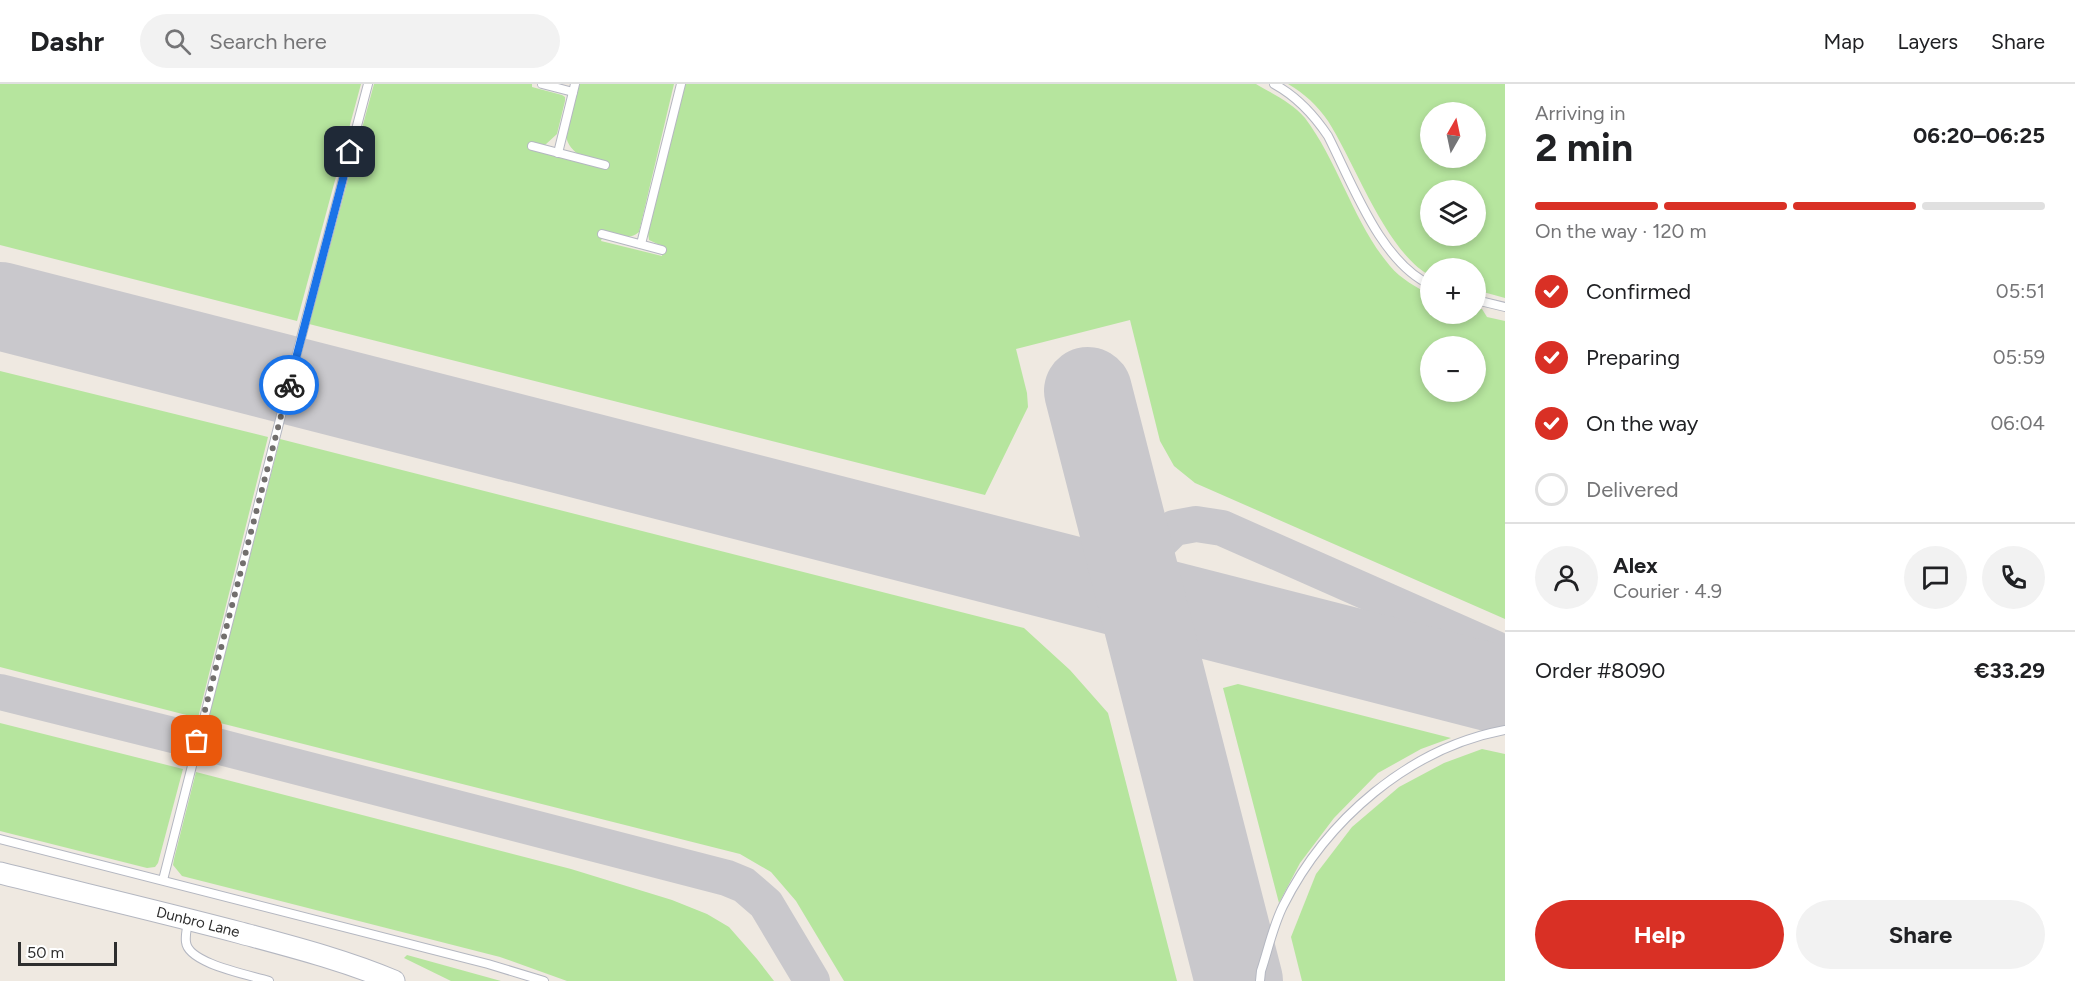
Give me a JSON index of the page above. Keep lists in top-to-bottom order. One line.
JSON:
{"streets":{"main road":["Dunbro Lane"]},"scale_bar":"50 m","north":"top","page":{"header":"Dashr","search":"Search here","nav":["Map","Layers","Share"],"heading":["2 min","Arriving in","06:20–06:25"],"panel":["Alex","Courier · 4.9","Order #8090","€33.29"],"map_buttons":["+","−"],"bar":"On the way · 120 m","list":[["Confirmed","05:51"],["Preparing","05:59"],["On the way","06:04"],"Delivered"],"buttons":["Help","Share"],"scale":"50 m"}}
